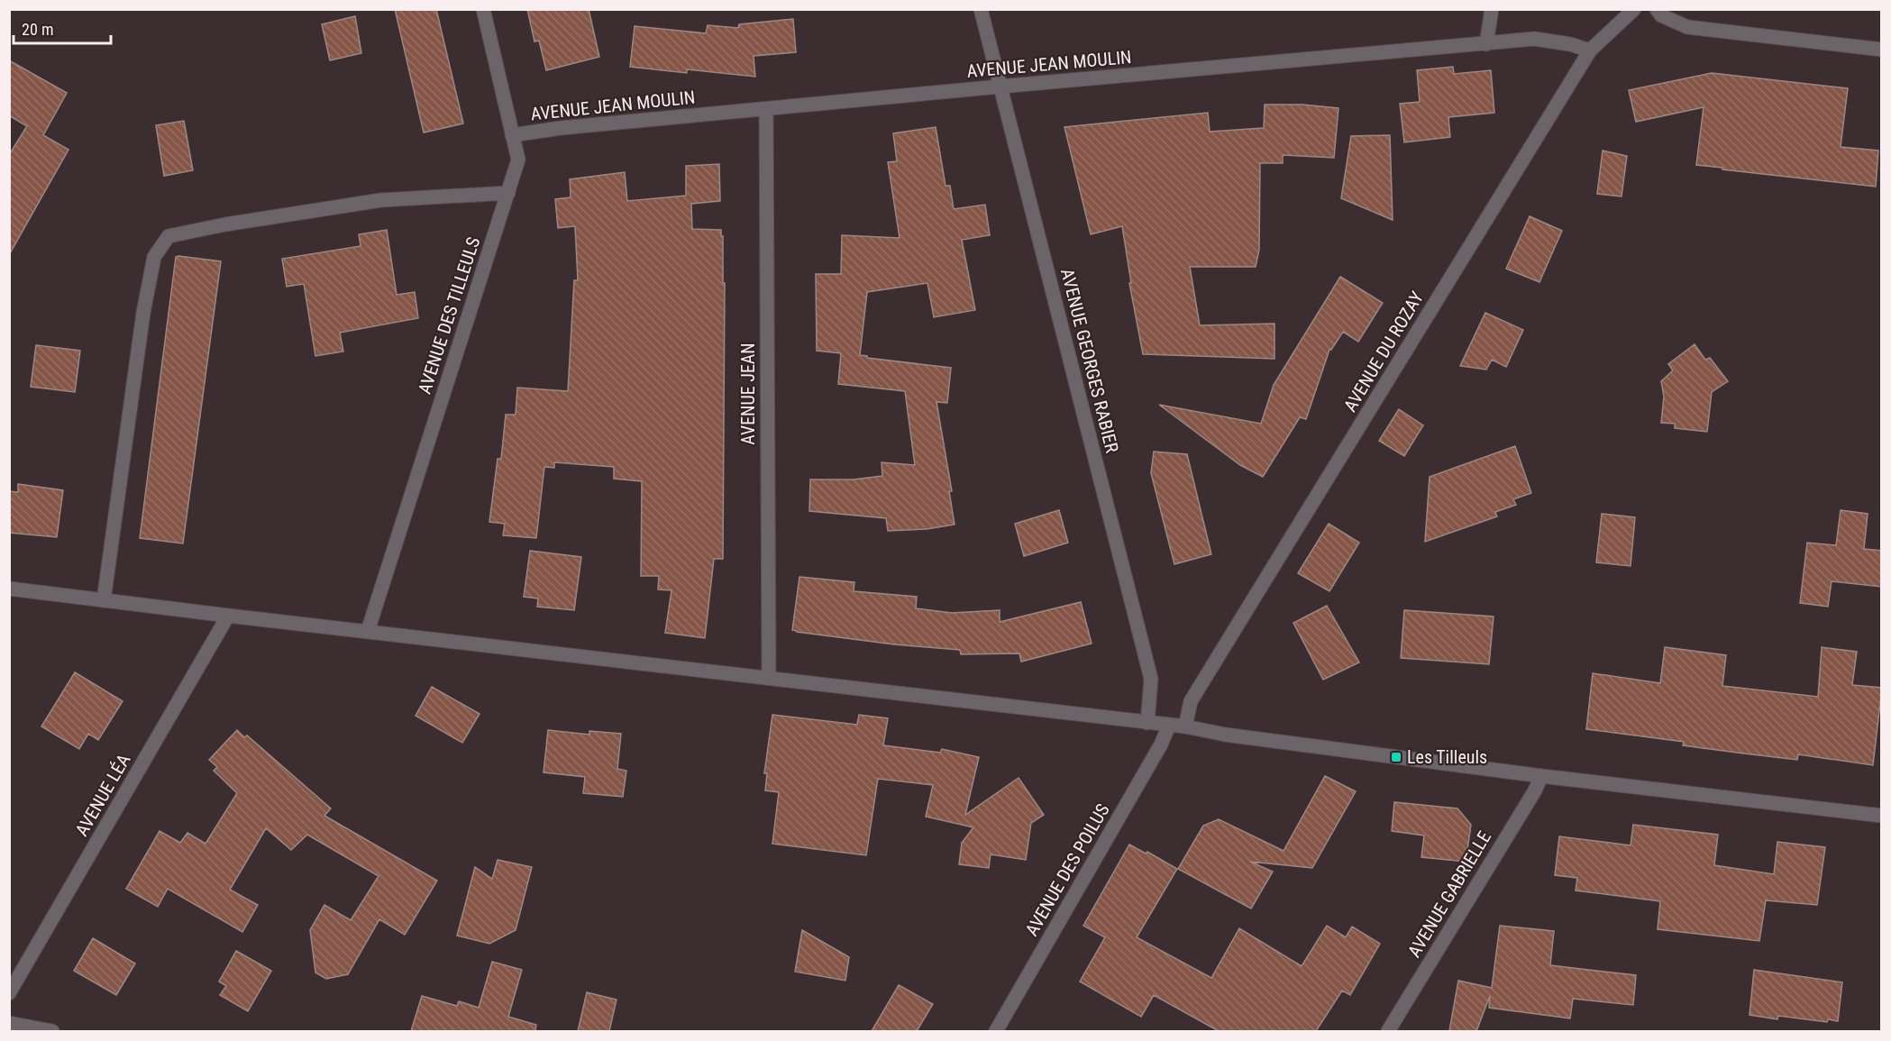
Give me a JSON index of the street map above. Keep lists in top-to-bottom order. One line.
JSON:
{"streets":{"street":["AVENUE JEAN MOULIN","AVENUE DES TILLEULS","AVENUE DU ROZAY","AVENUE GEORGES RABIER","AVENUE JEAN","AVENUE LÉA","AVENUE DES POILUS","AVENUE GABRIELLE"]},"crossings":[["AVENUE JEAN MOULIN","AVENUE DES TILLEULS"],["AVENUE JEAN MOULIN","AVENUE DU ROZAY"],["AVENUE JEAN MOULIN","AVENUE GEORGES RABIER"],["AVENUE JEAN MOULIN","AVENUE JEAN"]],"places":{"transit":["Les Tilleuls"]},"scale_bar":"20 m"}
